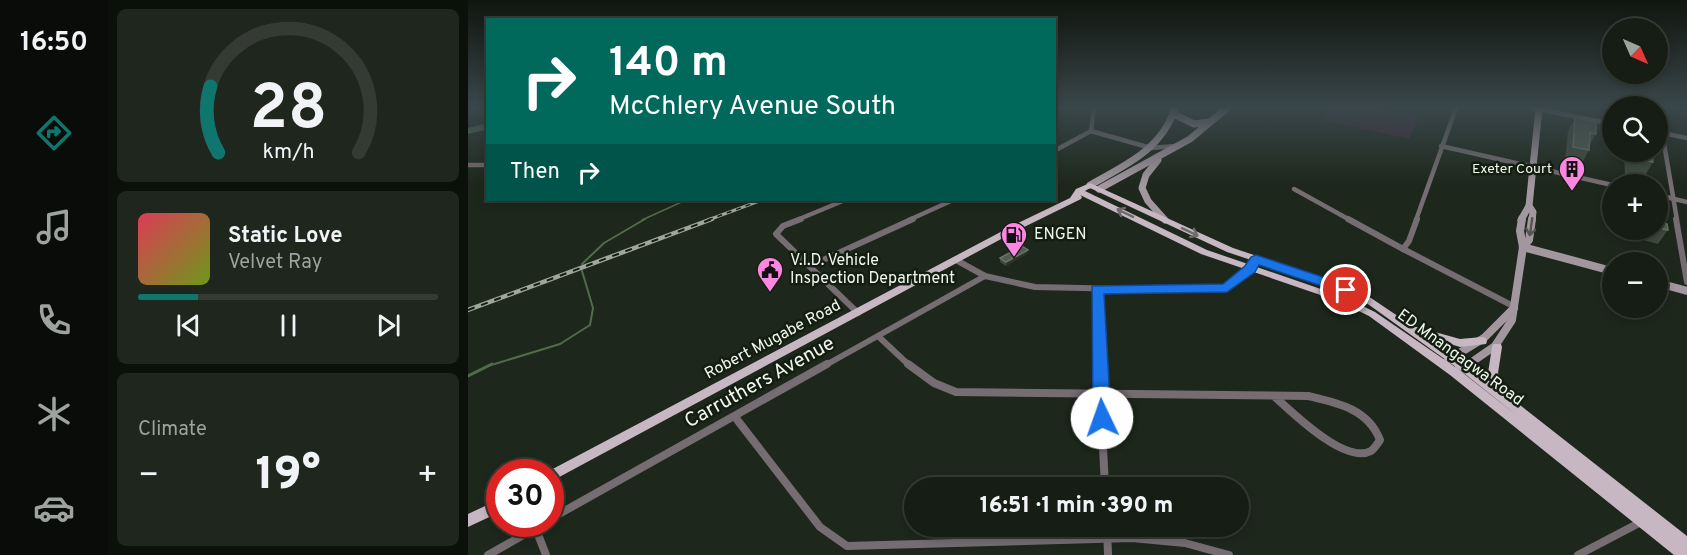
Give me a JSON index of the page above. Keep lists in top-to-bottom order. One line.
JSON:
{"streets":{"main road":["Robert Mugabe Road","ED Mnangagwa Road"],"street":["Carruthers Avenue"]},"crossings":[["Robert Mugabe Road","ED Mnangagwa Road"]],"places":{"building":["Exeter Court"],"fuel station":["ENGEN"],"public building":["V.I.D. Vehicle Inspection Department"]},"north":"bottom right","page":{"tabs":"16:50","map_buttons":["+","−"],"turn":["140 m","McChlery Avenue South"],"then":"Then","song":["Static Love","Velvet Ray"],"tile":"Climate","heat":["−","19°","+"],"limit":"30","trip":"16:51 · 1 min · 390 m","gauge":["28","km/h"]}}
